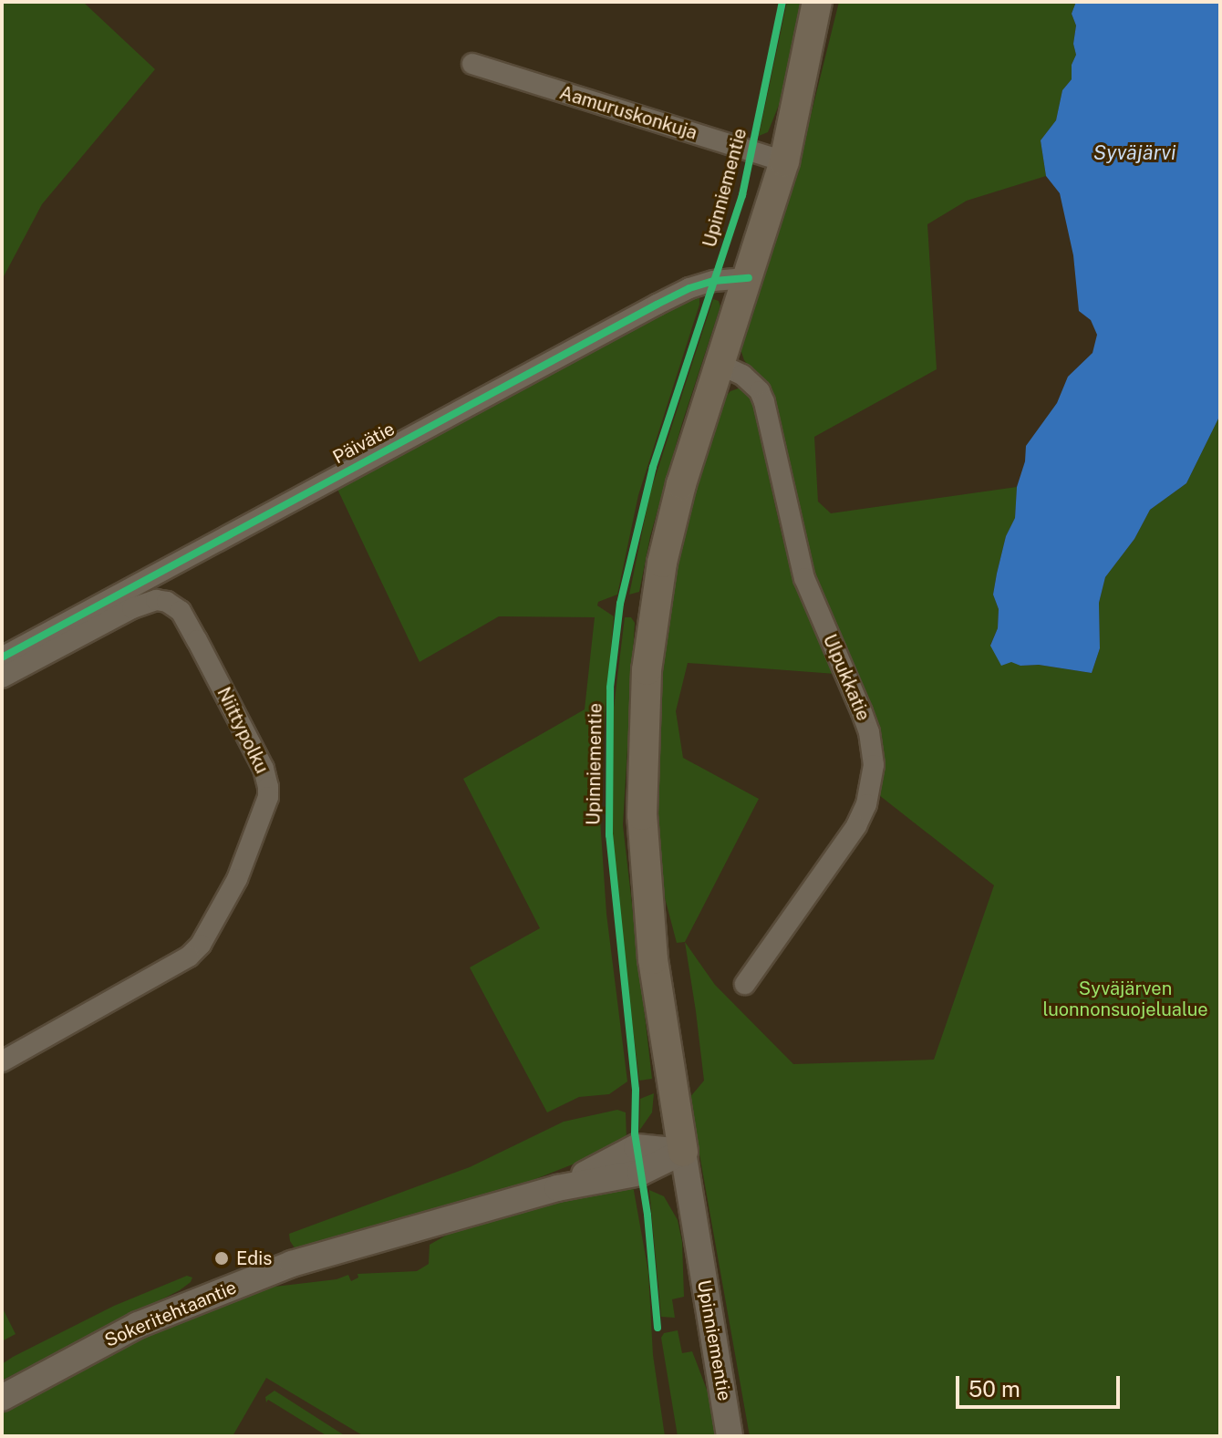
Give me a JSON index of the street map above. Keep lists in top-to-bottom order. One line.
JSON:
{"streets":{"main road":["Upinniementie"],"street":["Aamuruskonkuja","Päivätie","Ulpukkatie","Niittypolku","Sokeritehtaantie"]},"crossings":[["Aamuruskonkuja","Upinniementie"],["Upinniementie","Päivätie"],["Upinniementie","Ulpukkatie"],["Upinniementie","Sokeritehtaantie"]],"water":["Syväjärvi"],"parks":["Syväjärven luonnonsuojelualue"],"places":["Edis"],"scale_bar":"50 m"}
